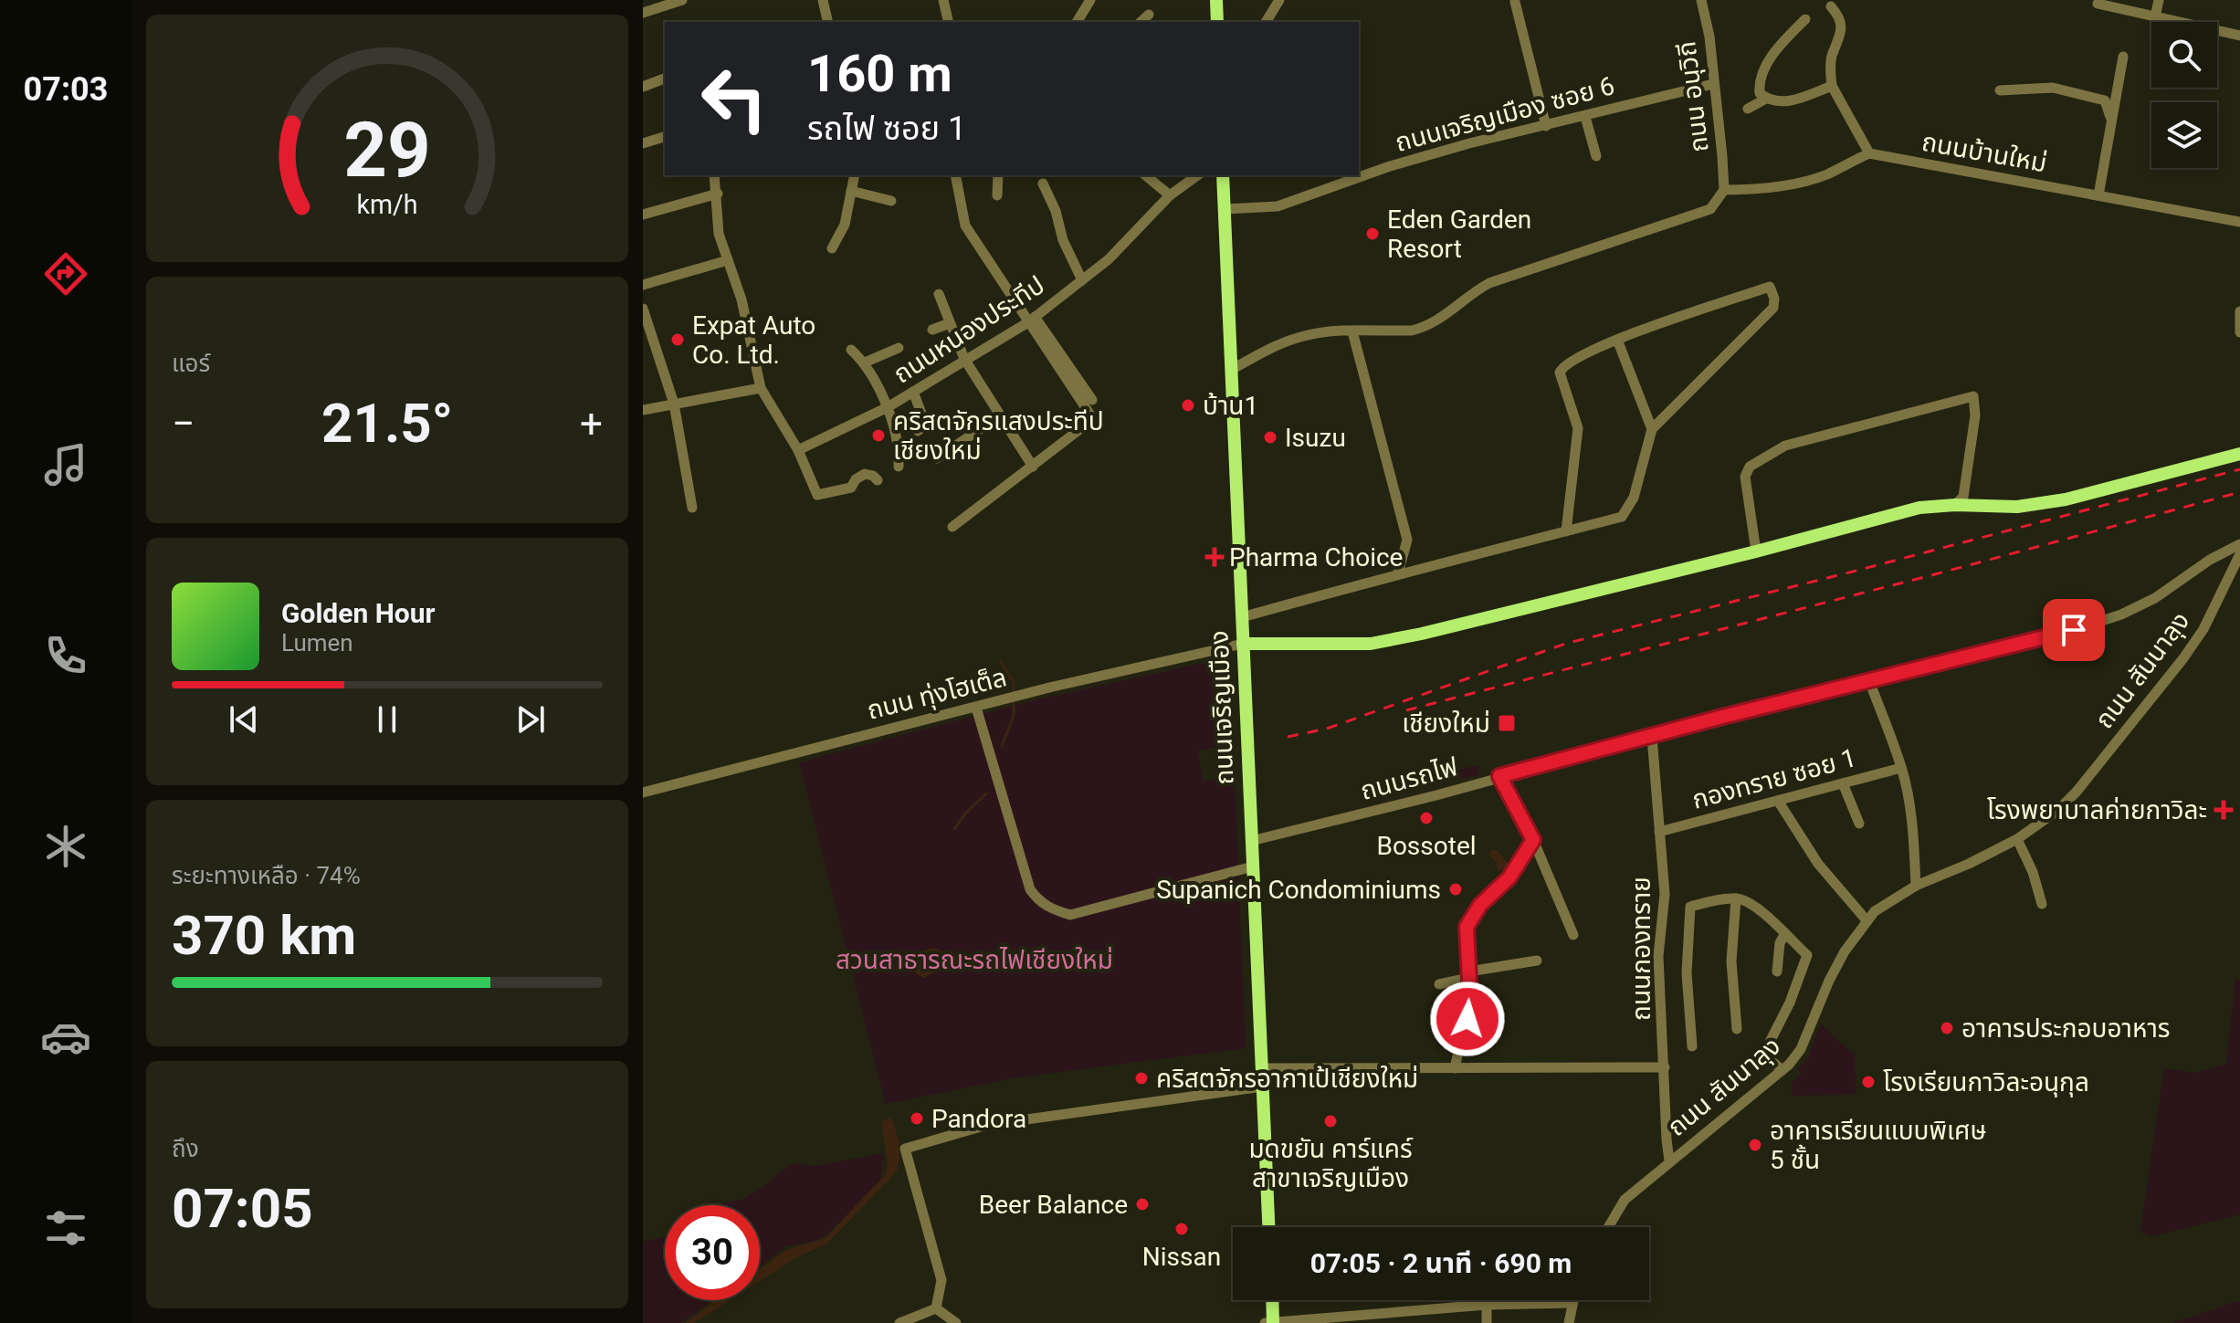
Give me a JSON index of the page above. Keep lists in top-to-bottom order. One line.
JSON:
{"streets":{"main road":["ถนนเจริญเมือง"],"street":["ถนน อนุวิถี","ถนนเจริญเมือง ซอย 6","ถนนบ้านใหม่","ถนนหนองประทีป","ถนน สันนาลุง","ถนน ทุ่งโฮเต็ล","ถนนรถไฟ","กองทราย ซอย 1","ถนนกองทราย"]},"crossings":[["ถนน อนุวิถี","ถนนเจริญเมือง ซอย 6"],["ถนนเจริญเมือง ซอย 6","ถนนเจริญเมือง"],["ถนน สันนาลุง","ถนนกองทราย"],["ถนน ทุ่งโฮเต็ล","ถนนเจริญเมือง"],["ถนนเจริญเมือง","ถนนรถไฟ"],["ถนนรถไฟ","ถนนกองทราย"],["กองทราย ซอย 1","ถนนกองทราย"]],"parks":["สวนสาธารณะรถไฟเชียงใหม่"],"places":{"other":["Eden Garden Resort","Expat Auto Co. Ltd.","บ้าน1","คริสตจักรแสงประทีป เชียงใหม่","Isuzu","Bossotel","Supanich Condominiums","อาคารประกอบอาหาร","คริสตจักรอากาเป้เชียงใหม่","โรงเรียนกาวิละอนุกุล","Pandora","มดขยัน คาร์แคร์ สาขาเจริญเมือง","อาคารเรียนแบบพิเศษ 5 ชั้น","Beer Balance","Nissan"],"health":["Pharma Choice","โรงพยาบาลค่ายกาวิละ"],"transit":["เชียงใหม่"]},"page":{"tabs":"07:03","turn":["160 m","รถไฟ ซอย 1"],"tile":["แอร์",["ระยะทางเหลือ · 74%","370 km"],["ถึง","07:05"]],"heat":["−","21.5°","+"],"song":["Golden Hour","Lumen"],"limit":"30","trip":"07:05 · 2 นาที · 690 m","gauge":["29","km/h"]}}
